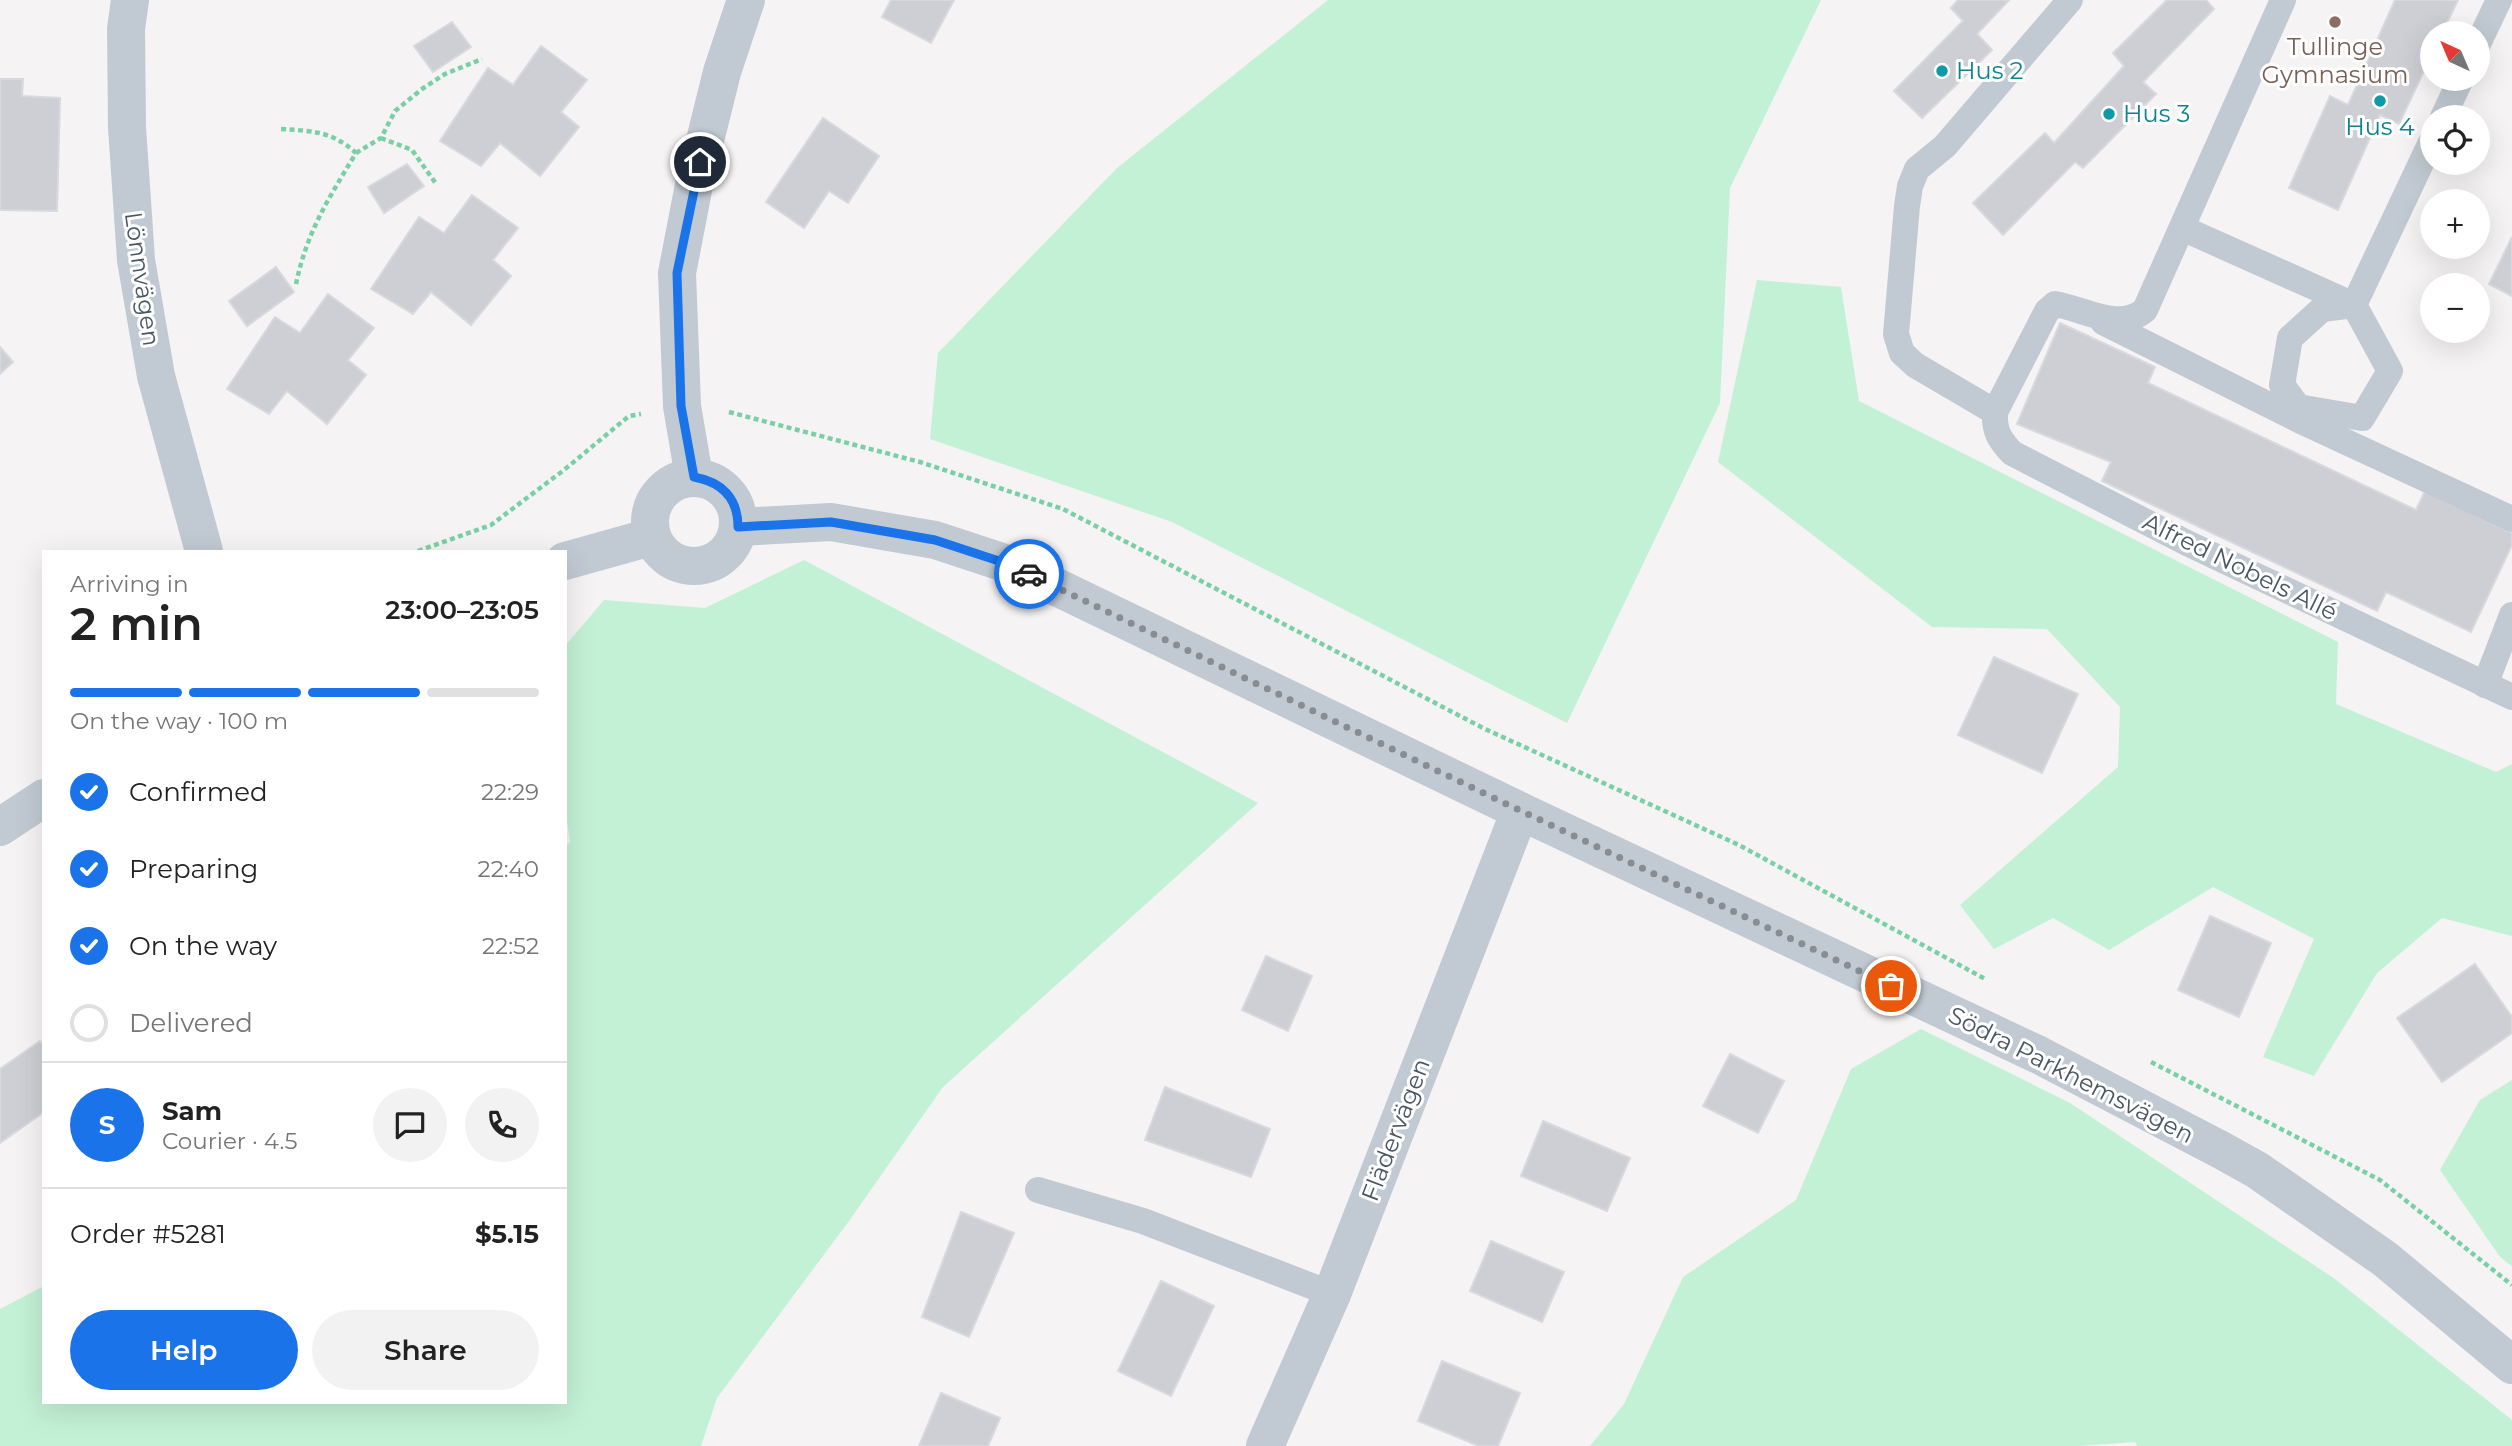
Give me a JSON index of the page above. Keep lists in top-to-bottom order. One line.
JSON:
{"streets":{"street":["Lönnvägen","Södra Parkhemsvägen","Flädervägen"],"lane":["Alfred Nobels Allé"]},"crossings":[["Södra Parkhemsvägen","Flädervägen"]],"places":["Tullinge Gymnasium","Hus 2","Hus 4","Hus 3"],"north":"top left","page":{"map_buttons":["+","−"],"heading":["2 min","Arriving in","23:00–23:05"],"panel":["Sam","Courier · 4.5","Order #5281","$5.15"],"bar":"On the way · 100 m","list":[["Confirmed","22:29"],["Preparing","22:40"],["On the way","22:52"],"Delivered"],"round":"S","buttons":["Help","Share"]}}
